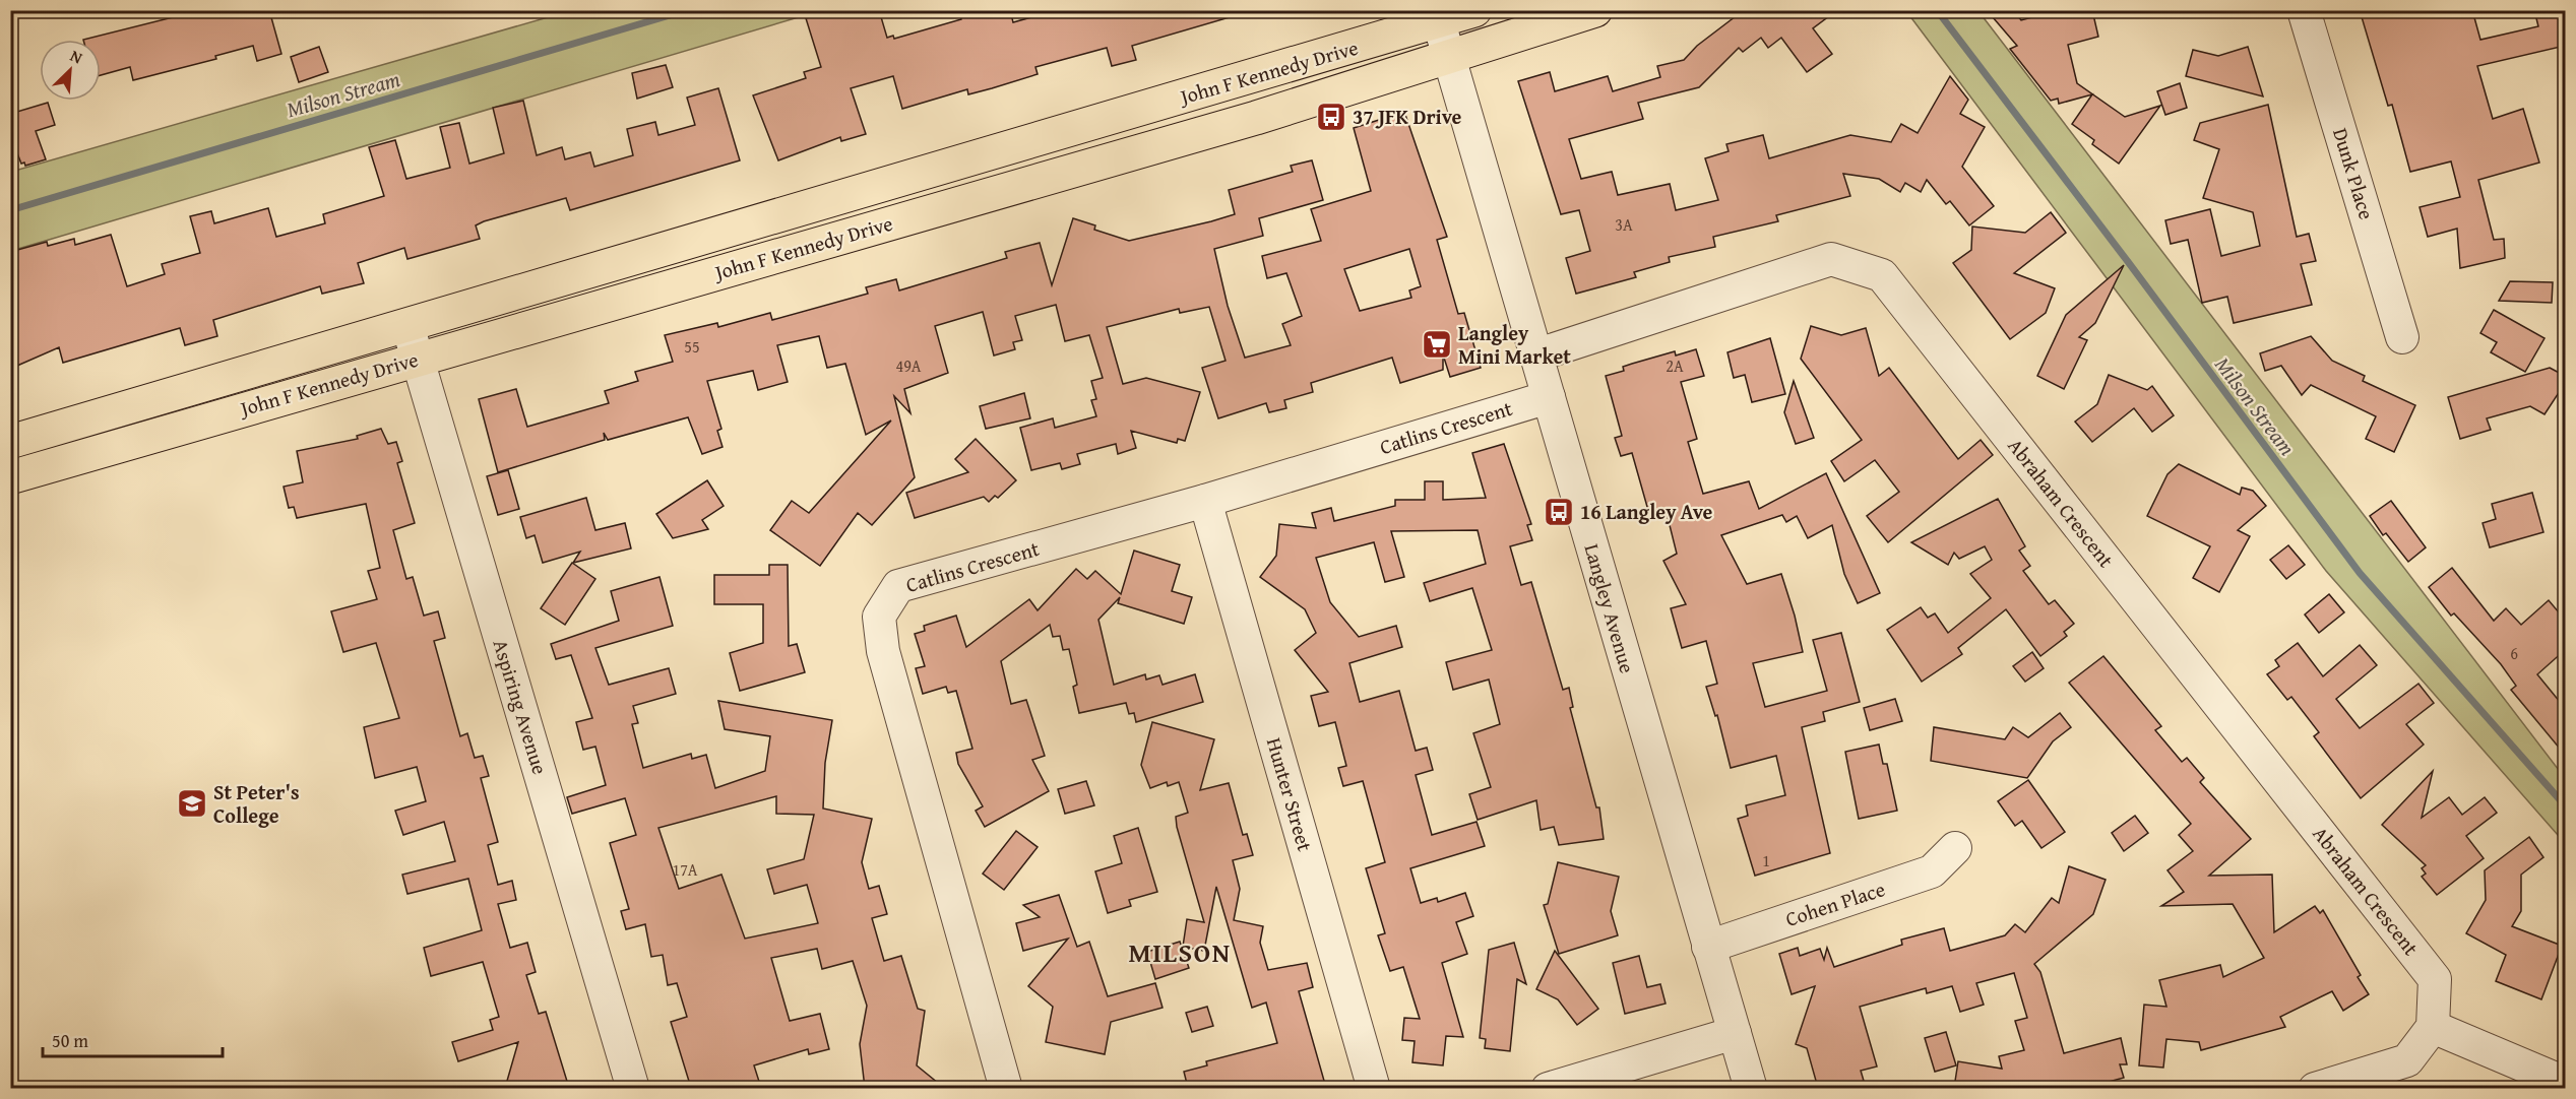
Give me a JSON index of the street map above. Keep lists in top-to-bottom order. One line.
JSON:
{"streets":{"main road":["John F Kennedy Drive"],"street":["Dunk Place","Catlins Crescent","Abraham Crescent","Langley Avenue","Aspiring Avenue","Hunter Street","Cohen Place"]},"crossings":[["John F Kennedy Drive","Langley Avenue"],["John F Kennedy Drive","Aspiring Avenue"],["Catlins Crescent","Langley Avenue"],["Catlins Crescent","Hunter Street"],["Abraham Crescent","Langley Avenue"],["Langley Avenue","Cohen Place"]],"districts":["MILSON"],"water":["Milson Stream"],"places":{"bus stop":["37 JFK Drive","16 Langley Ave"],"supermarket":["Langley Mini Market"],"school or university":["St Peter's College"]},"house_numbers":["3A","55","49A","2A","6","1","17A"],"scale_bar":"50 m","north":"top right"}
